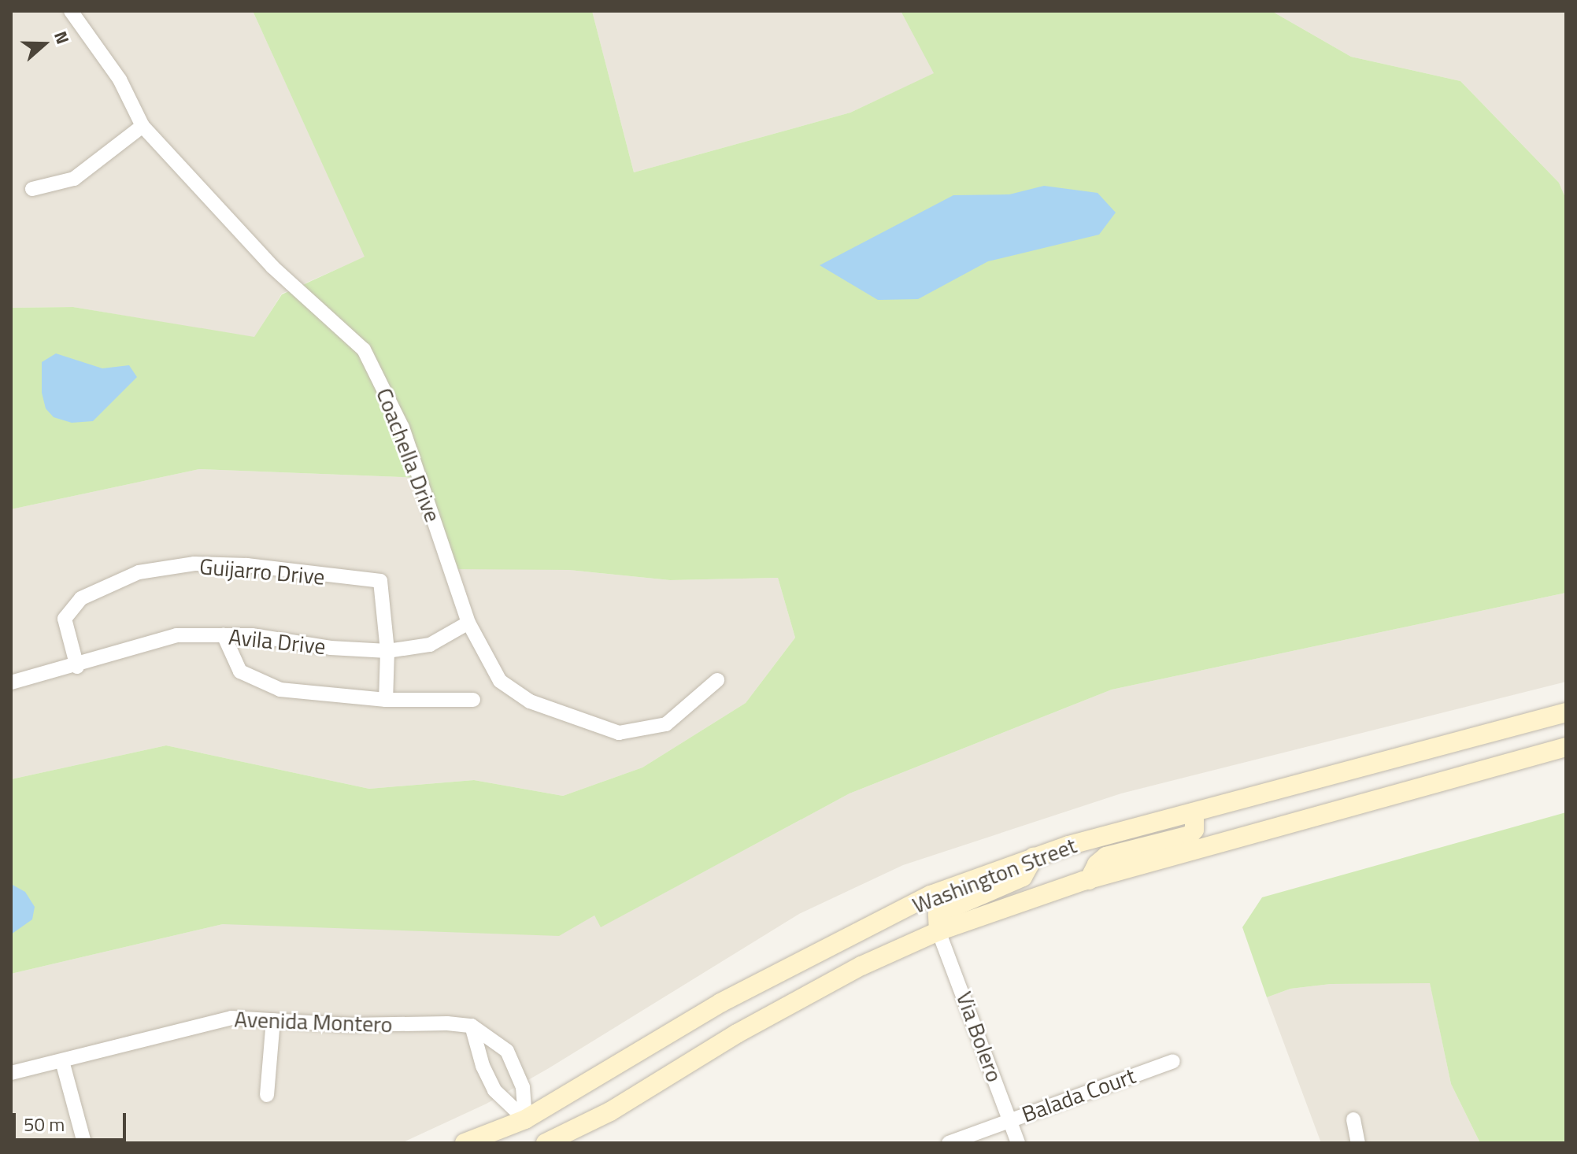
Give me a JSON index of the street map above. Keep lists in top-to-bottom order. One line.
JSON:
{"streets":{"main road":["Washington Street"],"street":["Coachella Drive","Guijarro Drive","Avila Drive","Avenida Montero","Via Bolero","Balada Court"]},"crossings":[["Coachella Drive","Avila Drive"],["Guijarro Drive","Avila Drive"],["Washington Street","Via Bolero"],["Via Bolero","Balada Court"]],"scale_bar":"50 m","north":"right"}
